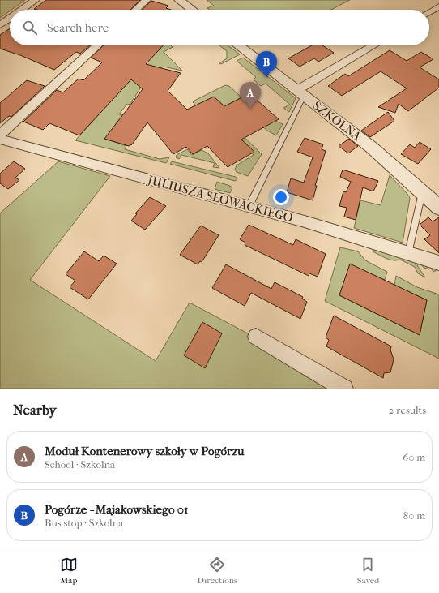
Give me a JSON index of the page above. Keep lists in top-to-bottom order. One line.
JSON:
{"streets":{"street":["SZKOLNA","JULIUSZA SŁOWACKIEGO"]},"page":{"search":"Search here","pins":["B","A"],"heading":["Nearby","2 results"],"list":[{"mark":"A","name":"Moduł Kontenerowy szkoły w Pogórzu","note":"School · Szkolna","value":"60 m"},{"mark":"B","name":"Pogórze - Majakowskiego 01","note":"Bus stop · Szkolna","value":"80 m"}],"nav":["Map","Directions","Saved"]}}
